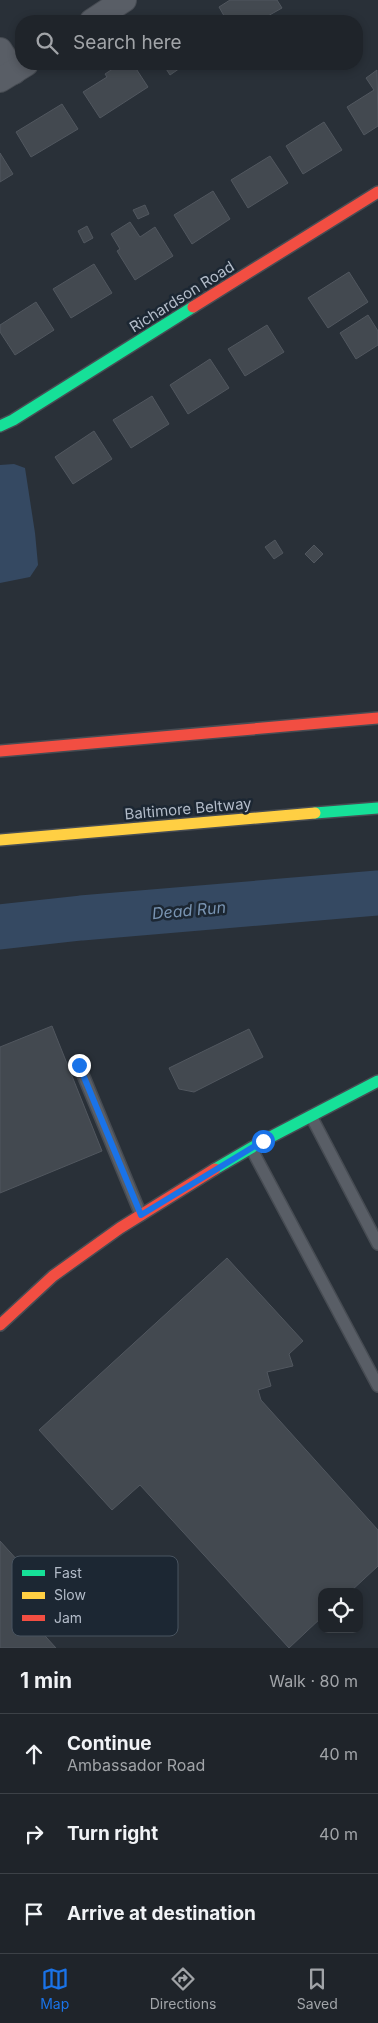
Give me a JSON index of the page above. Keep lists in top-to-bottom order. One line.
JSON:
{"streets":{"main road":["Richardson Road","Baltimore Beltway"]},"water":["Dead Run"],"legend":["Fast","Slow","Jam"],"page":{"search":"Search here","heading":["1 min","Walk · 80 m"],"list":[["Continue","Ambassador Road","40 m"],["Turn right","40 m"],"Arrive at destination"],"nav":["Map","Directions","Saved"]}}
